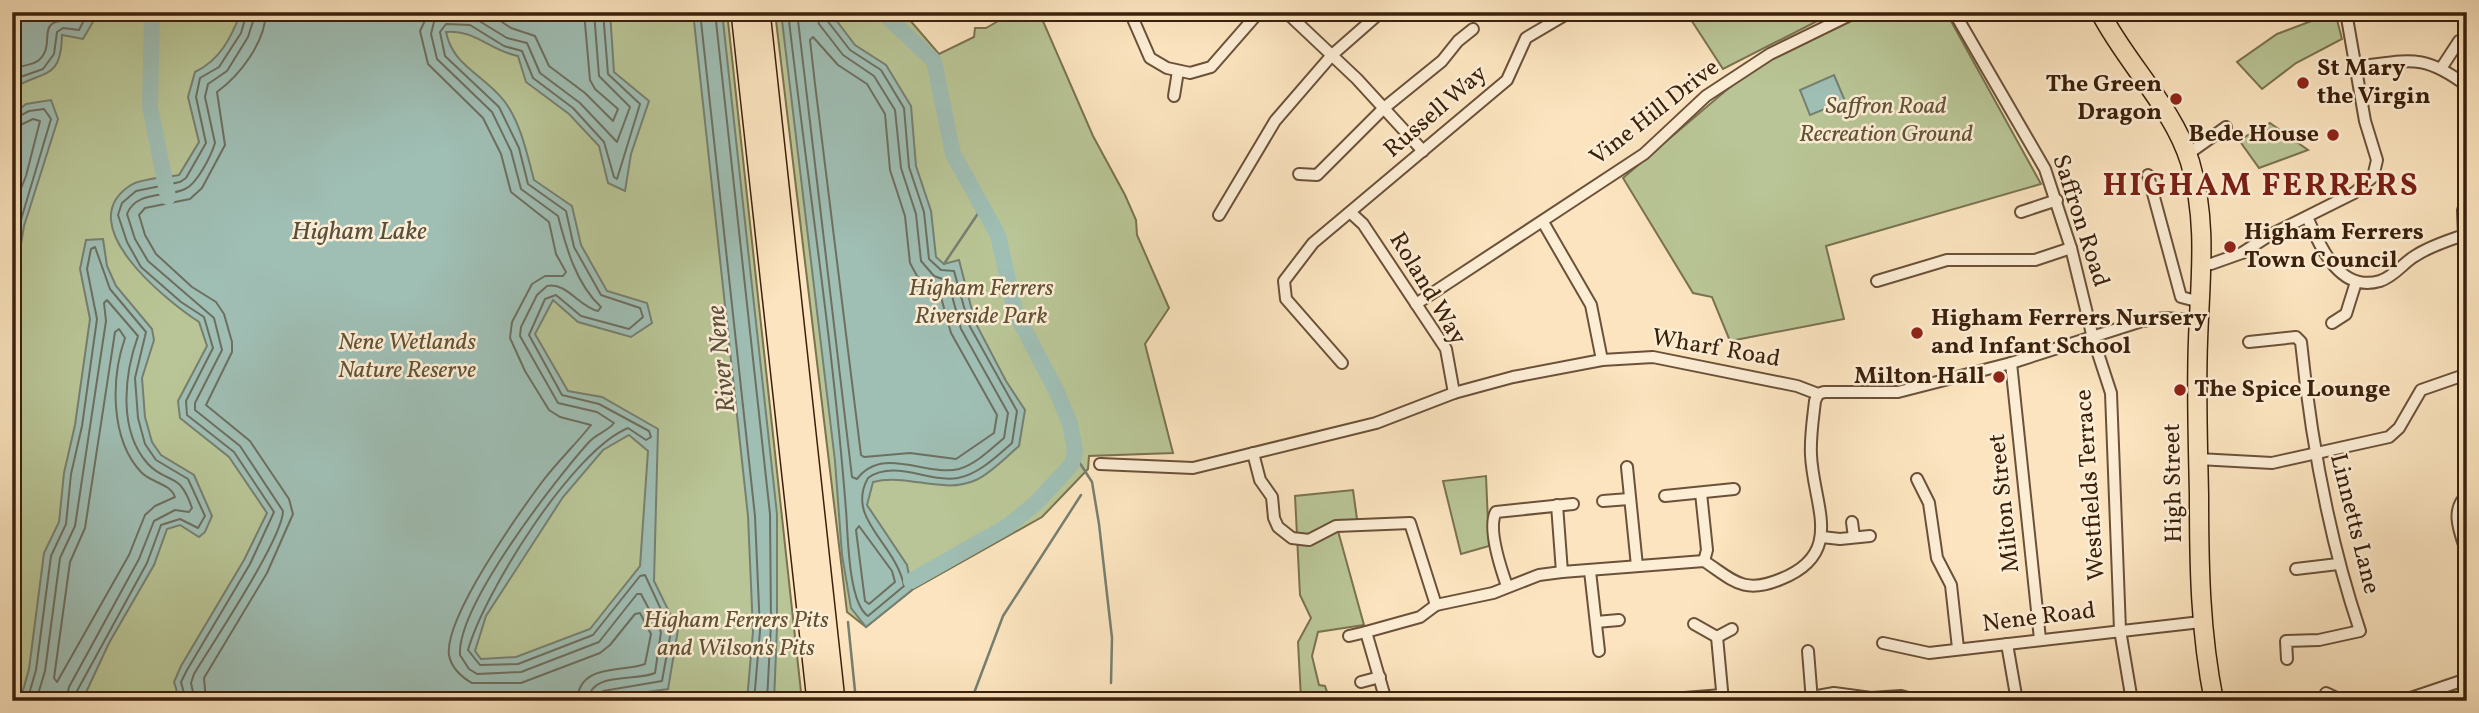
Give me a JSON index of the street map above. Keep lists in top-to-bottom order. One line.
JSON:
{"streets":{"main road":["High Street"],"street":["Russell Way","Vine Hill Drive","Saffron Road","Roland Way","Wharf Road","Westfields Terrace","Milton Street","Linnetts Lane","Nene Road"]},"crossings":[["Russell Way","Roland Way"],["Vine Hill Drive","Roland Way"],["Saffron Road","Wharf Road"],["Saffron Road","Westfields Terrace"],["Roland Way","Wharf Road"],["Wharf Road","High Street"],["Wharf Road","Westfields Terrace"],["Wharf Road","Milton Street"],["High Street","Nene Road"],["Westfields Terrace","Nene Road"],["Milton Street","Nene Road"]],"districts":["HIGHAM FERRERS"],"water":["Higham Lake","River Nene"],"parks":["Saffron Road Recreation Ground","Higham Ferrers Riverside Park","Nene Wetlands Nature Reserve","Higham Ferrers Pits and Wilson's Pits"],"places":["St Mary the Virgin","The Green Dragon","Bede House","Higham Ferrers Town Council","Higham Ferrers Nursery and Infant School","Milton Hall","The Spice Lounge"]}
